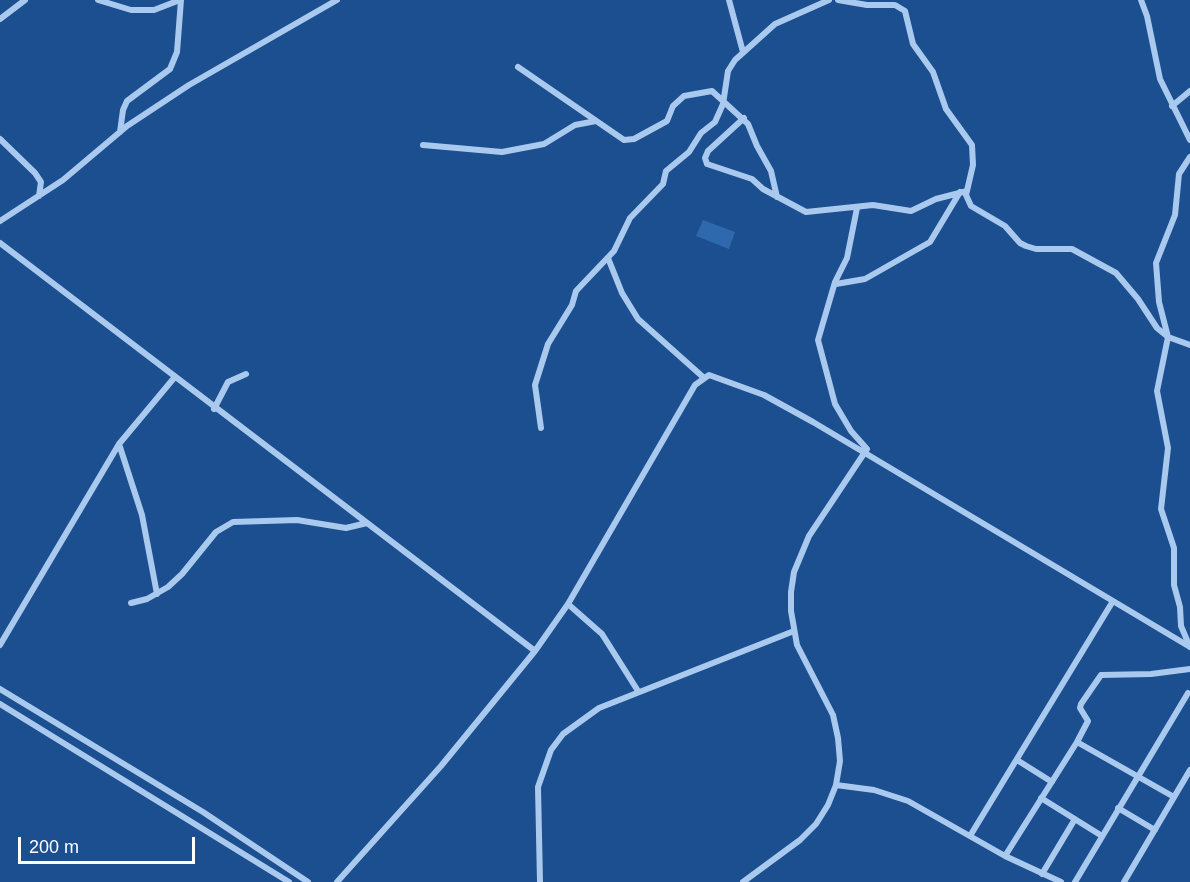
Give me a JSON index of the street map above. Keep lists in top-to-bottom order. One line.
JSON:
{"scale_bar":"200 m"}
